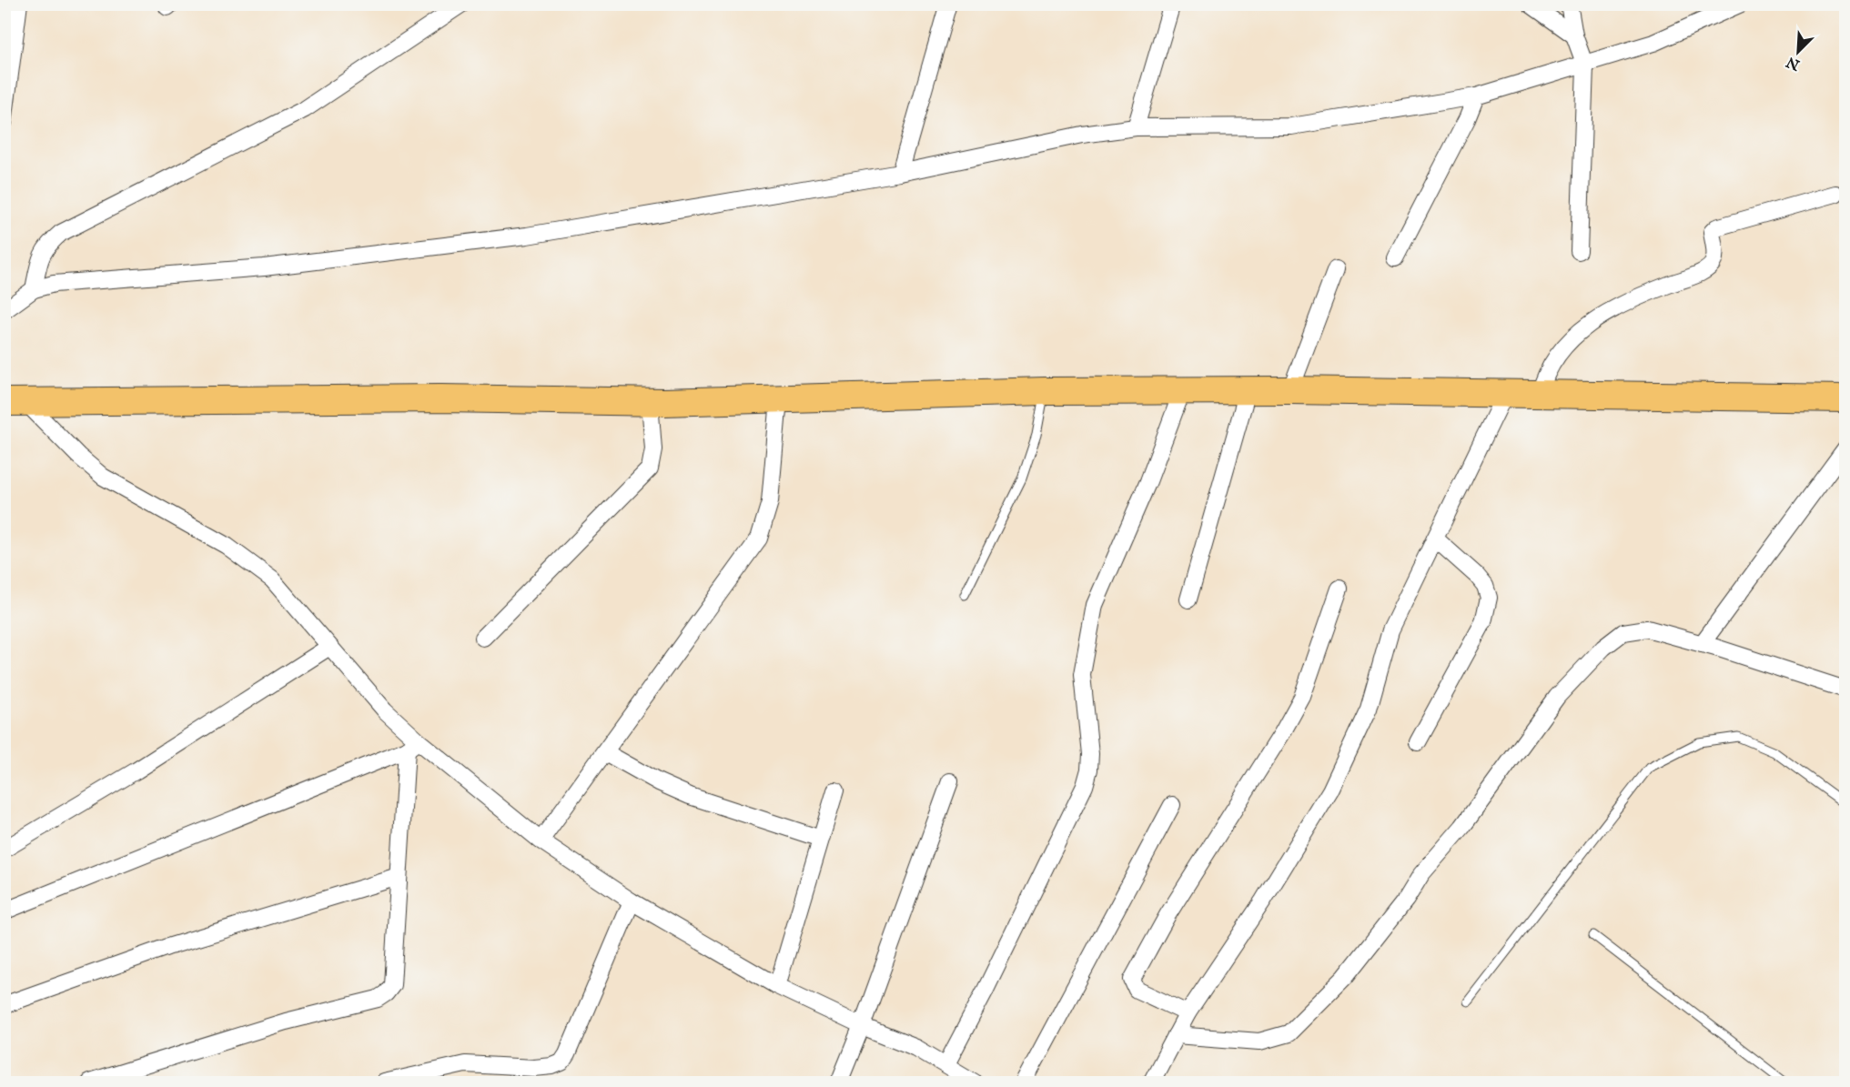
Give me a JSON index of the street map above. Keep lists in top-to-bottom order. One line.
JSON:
{"north":"bottom left"}
